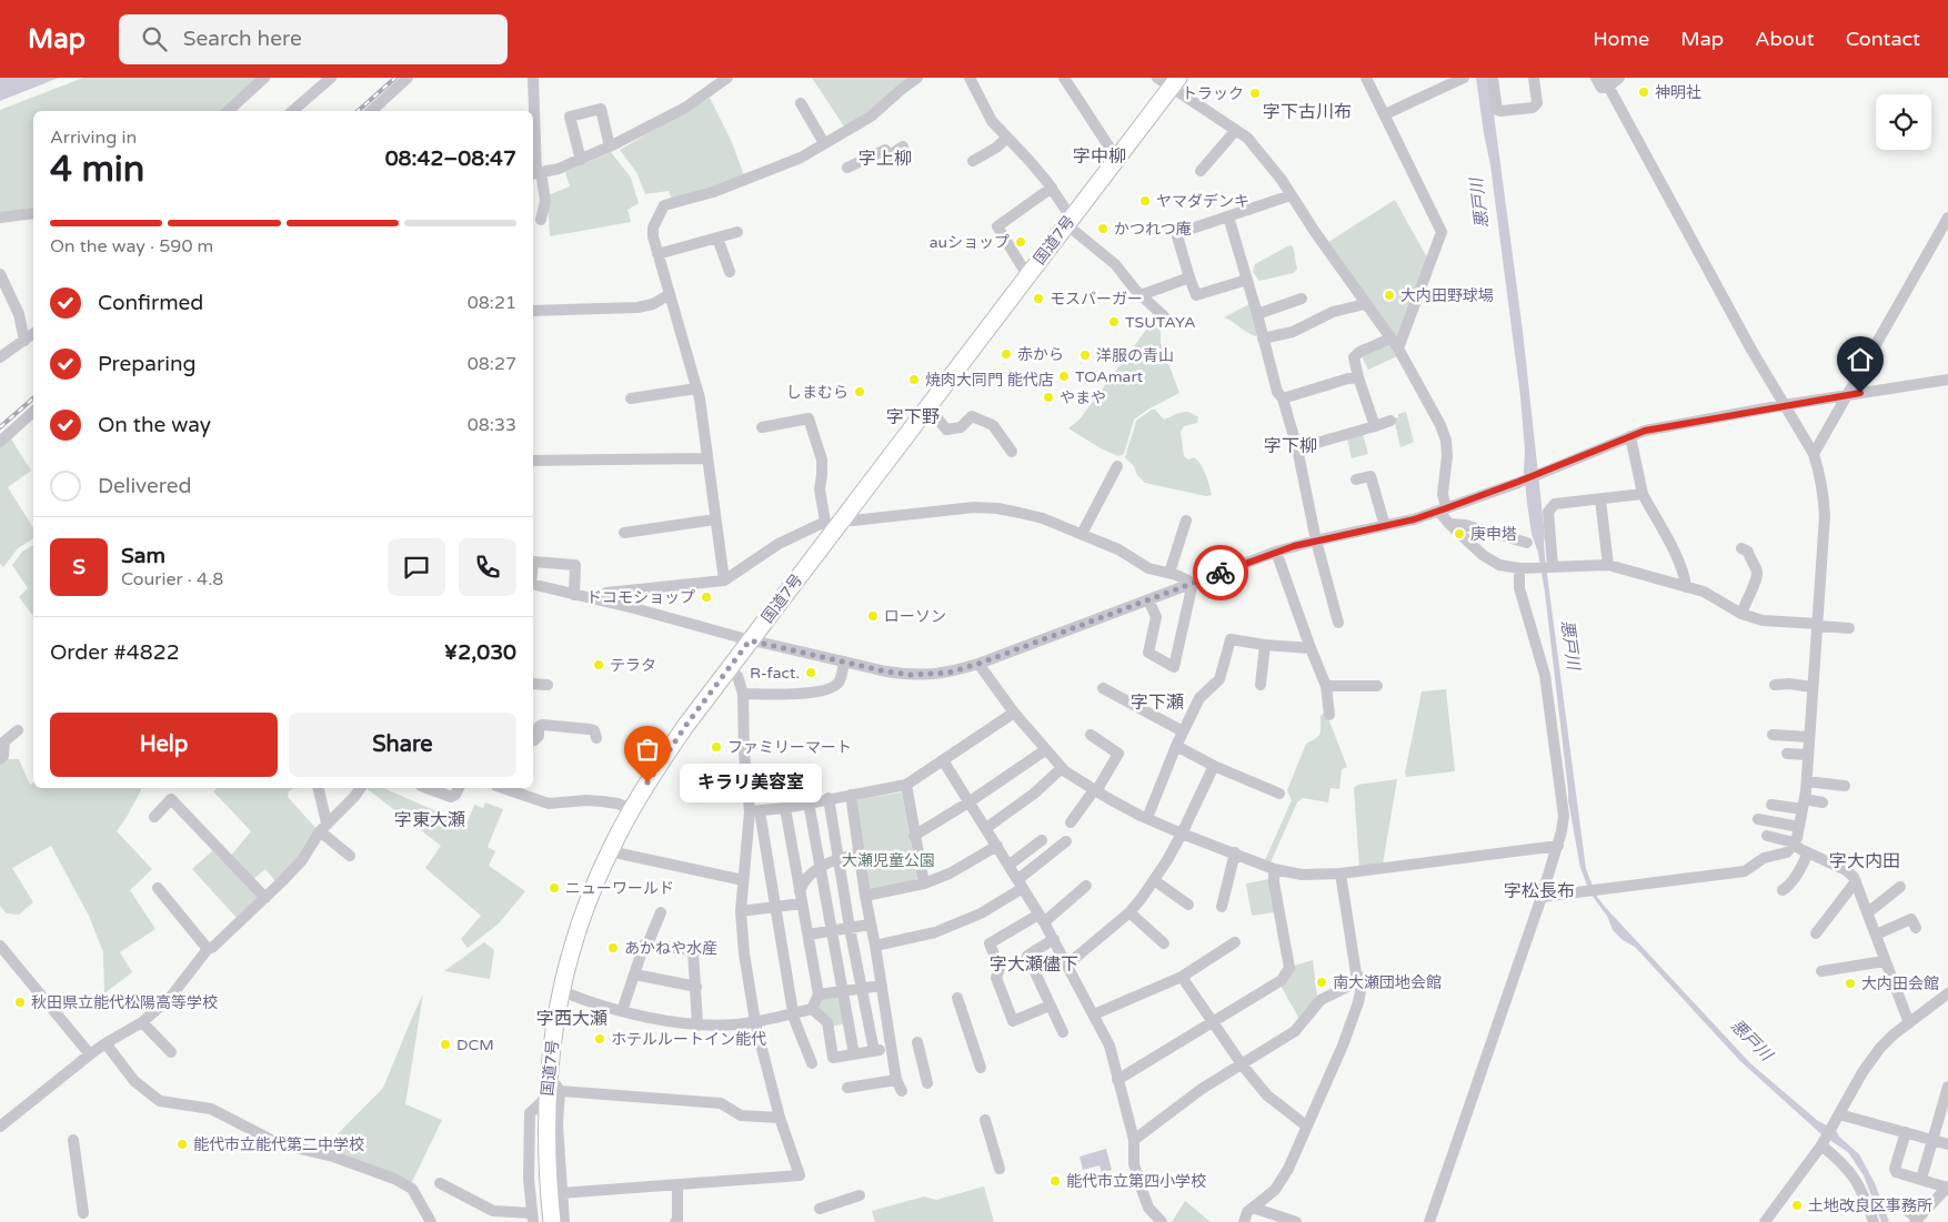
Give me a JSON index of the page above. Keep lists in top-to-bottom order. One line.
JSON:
{"streets":{"highway":["国道7号"]},"districts":["字下古川布","字中柳","字上柳","字下野","字下柳","字下瀬","字東大瀬","字大内田","字松長布","字大瀬儘下","字西大瀬"],"water":["悪戸川"],"parks":["大瀬児童公園"],"places":["神明社","トラック","ヤマダデンキ","かつれつ庵","auショップ","大内田野球場","モスバーガー","TSUTAYA","赤から","洋服の青山","TOAmart","焼肉大同門 能代店","しまむら","やまや","庚申塔","ドコモショップ","ローソン","テラタ","R-fact.","ファミリーマート","キラリ美容室","ニューワールド","あかねや水産","南大瀬団地会館","大内田会館","秋田県立能代松陽高等学校","ホテルルートイン能代","DCM","能代市立能代第二中学校","能代市立第四小学校","土地改良区事務所"],"page":{"header":"Map","search":"Search here","nav":["Home","Map","About","Contact"],"heading":["4 min","Arriving in","08:42–08:47"],"panel":["Sam","Courier · 4.8","Order #4822","¥2,030"],"bar":"On the way · 590 m","list":[["Confirmed","08:21"],["Preparing","08:27"],["On the way","08:33"],"Delivered"],"round":"S","buttons":["Help","Share"],"bubble":"キラリ美容室"}}
